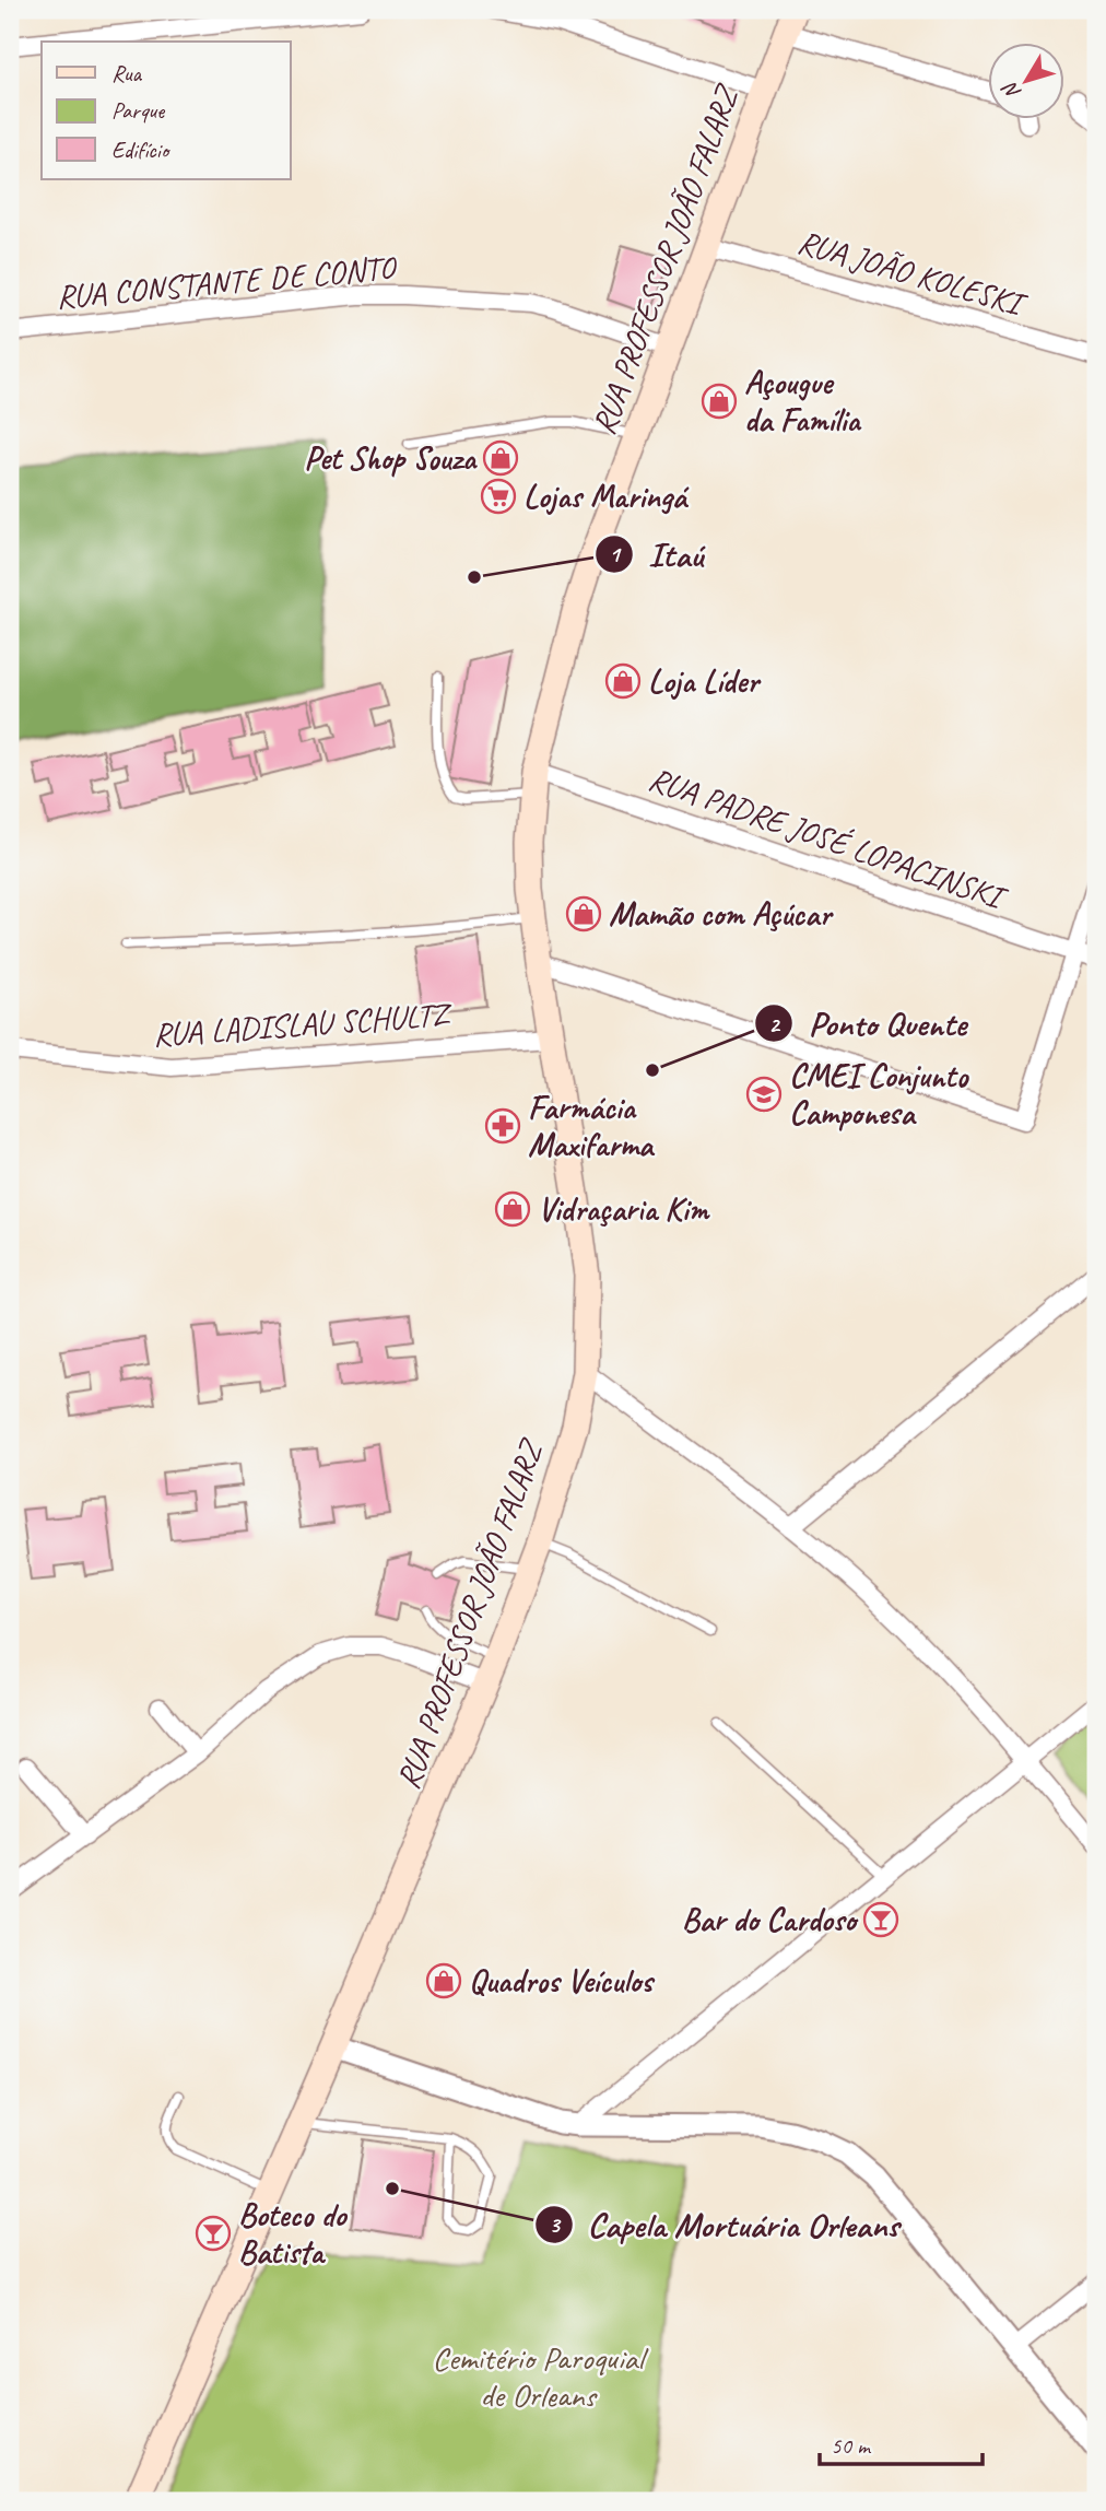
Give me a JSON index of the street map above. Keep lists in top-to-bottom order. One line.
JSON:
{"streets":{"main road":["RUA PROFESSOR JOÃO FALARZ"],"street":["RUA JOÃO KOLESKI","RUA CONSTANTE DE CONTO","RUA PADRE JOSÉ LOPACINSKI","RUA LADISLAU SCHULTZ"]},"crossings":[["RUA PROFESSOR JOÃO FALARZ","RUA JOÃO KOLESKI"],["RUA PROFESSOR JOÃO FALARZ","RUA CONSTANTE DE CONTO"],["RUA PROFESSOR JOÃO FALARZ","RUA PADRE JOSÉ LOPACINSKI"],["RUA PROFESSOR JOÃO FALARZ","RUA LADISLAU SCHULTZ"]],"parks":["Cemitério Paroquial de Orleans"],"places":{"shop":["Açougue da Família","Pet Shop Souza","Loja Líder","Mamão com Açúcar","Vidraçaria Kim","Quadros Veículos"],"supermarket":["Lojas Maringá"],"other":["Itaú","Ponto Quente","Capela Mortuária Orleans"],"school or university":["CMEI Conjunto Camponesa"],"pharmacy":["Farmácia Maxifarma"],"bar":["Bar do Cardoso","Boteco do Batista"]},"legend":["Rua","Parque","Edifício"],"scale_bar":"50 m","north":"bottom left"}
